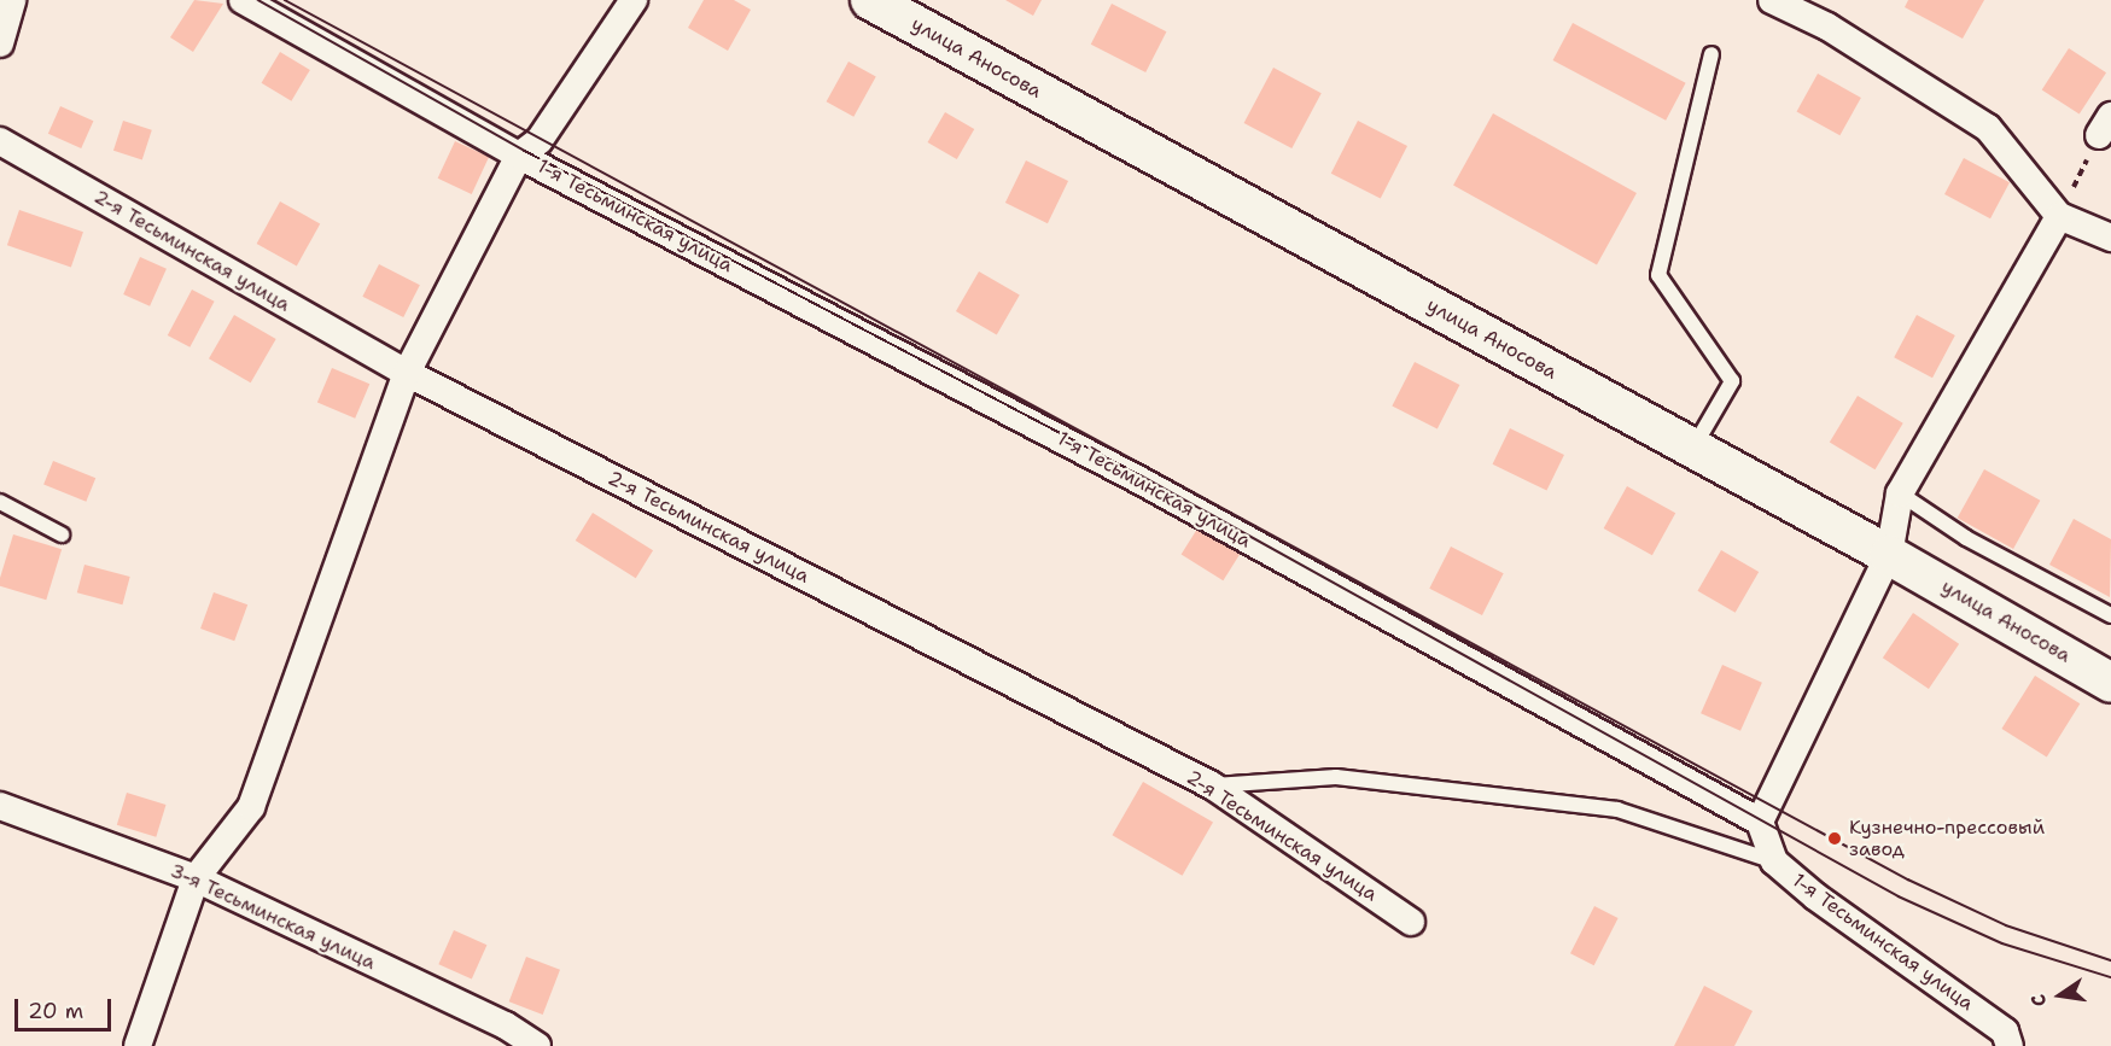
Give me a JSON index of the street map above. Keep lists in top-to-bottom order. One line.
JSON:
{"streets":{"main road":["улица Аносова"],"street":["1-я Тесьминская улица","2-я Тесьминская улица","3-я Тесьминская улица"]},"places":["Кузнечно-прессовый завод"],"scale_bar":"20 m","north":"left"}
